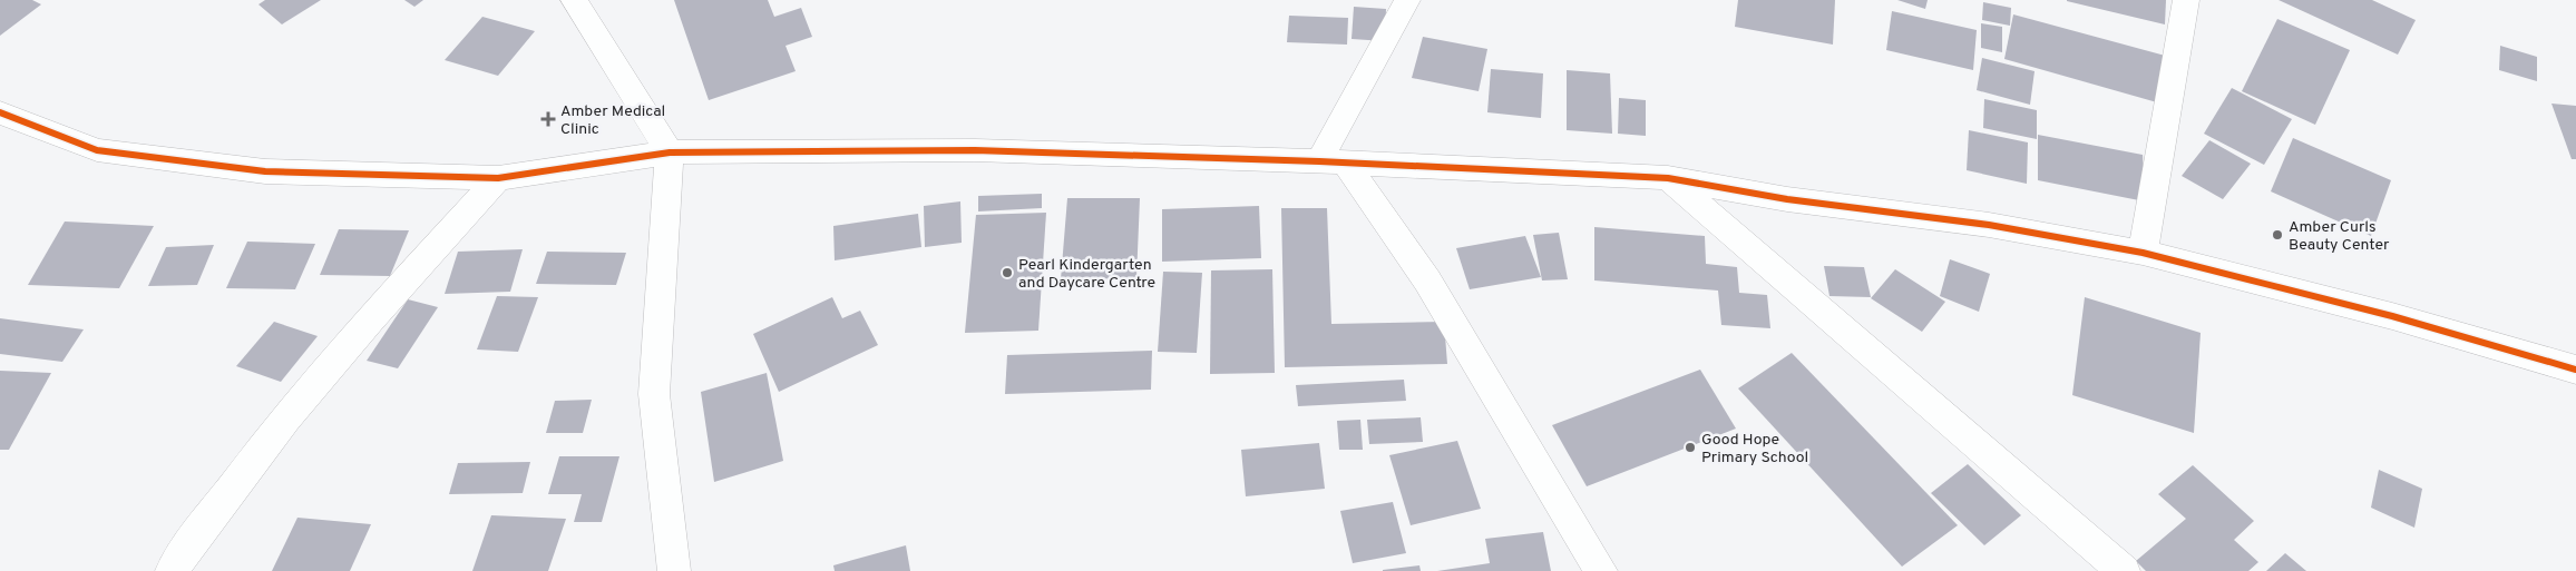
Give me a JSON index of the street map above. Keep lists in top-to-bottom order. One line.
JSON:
{"places":{"health":["Amber Medical Clinic"],"other":["Amber Curls Beauty Center","Pearl Kindergarten and Daycare Centre","Good Hope Primary School"]}}
